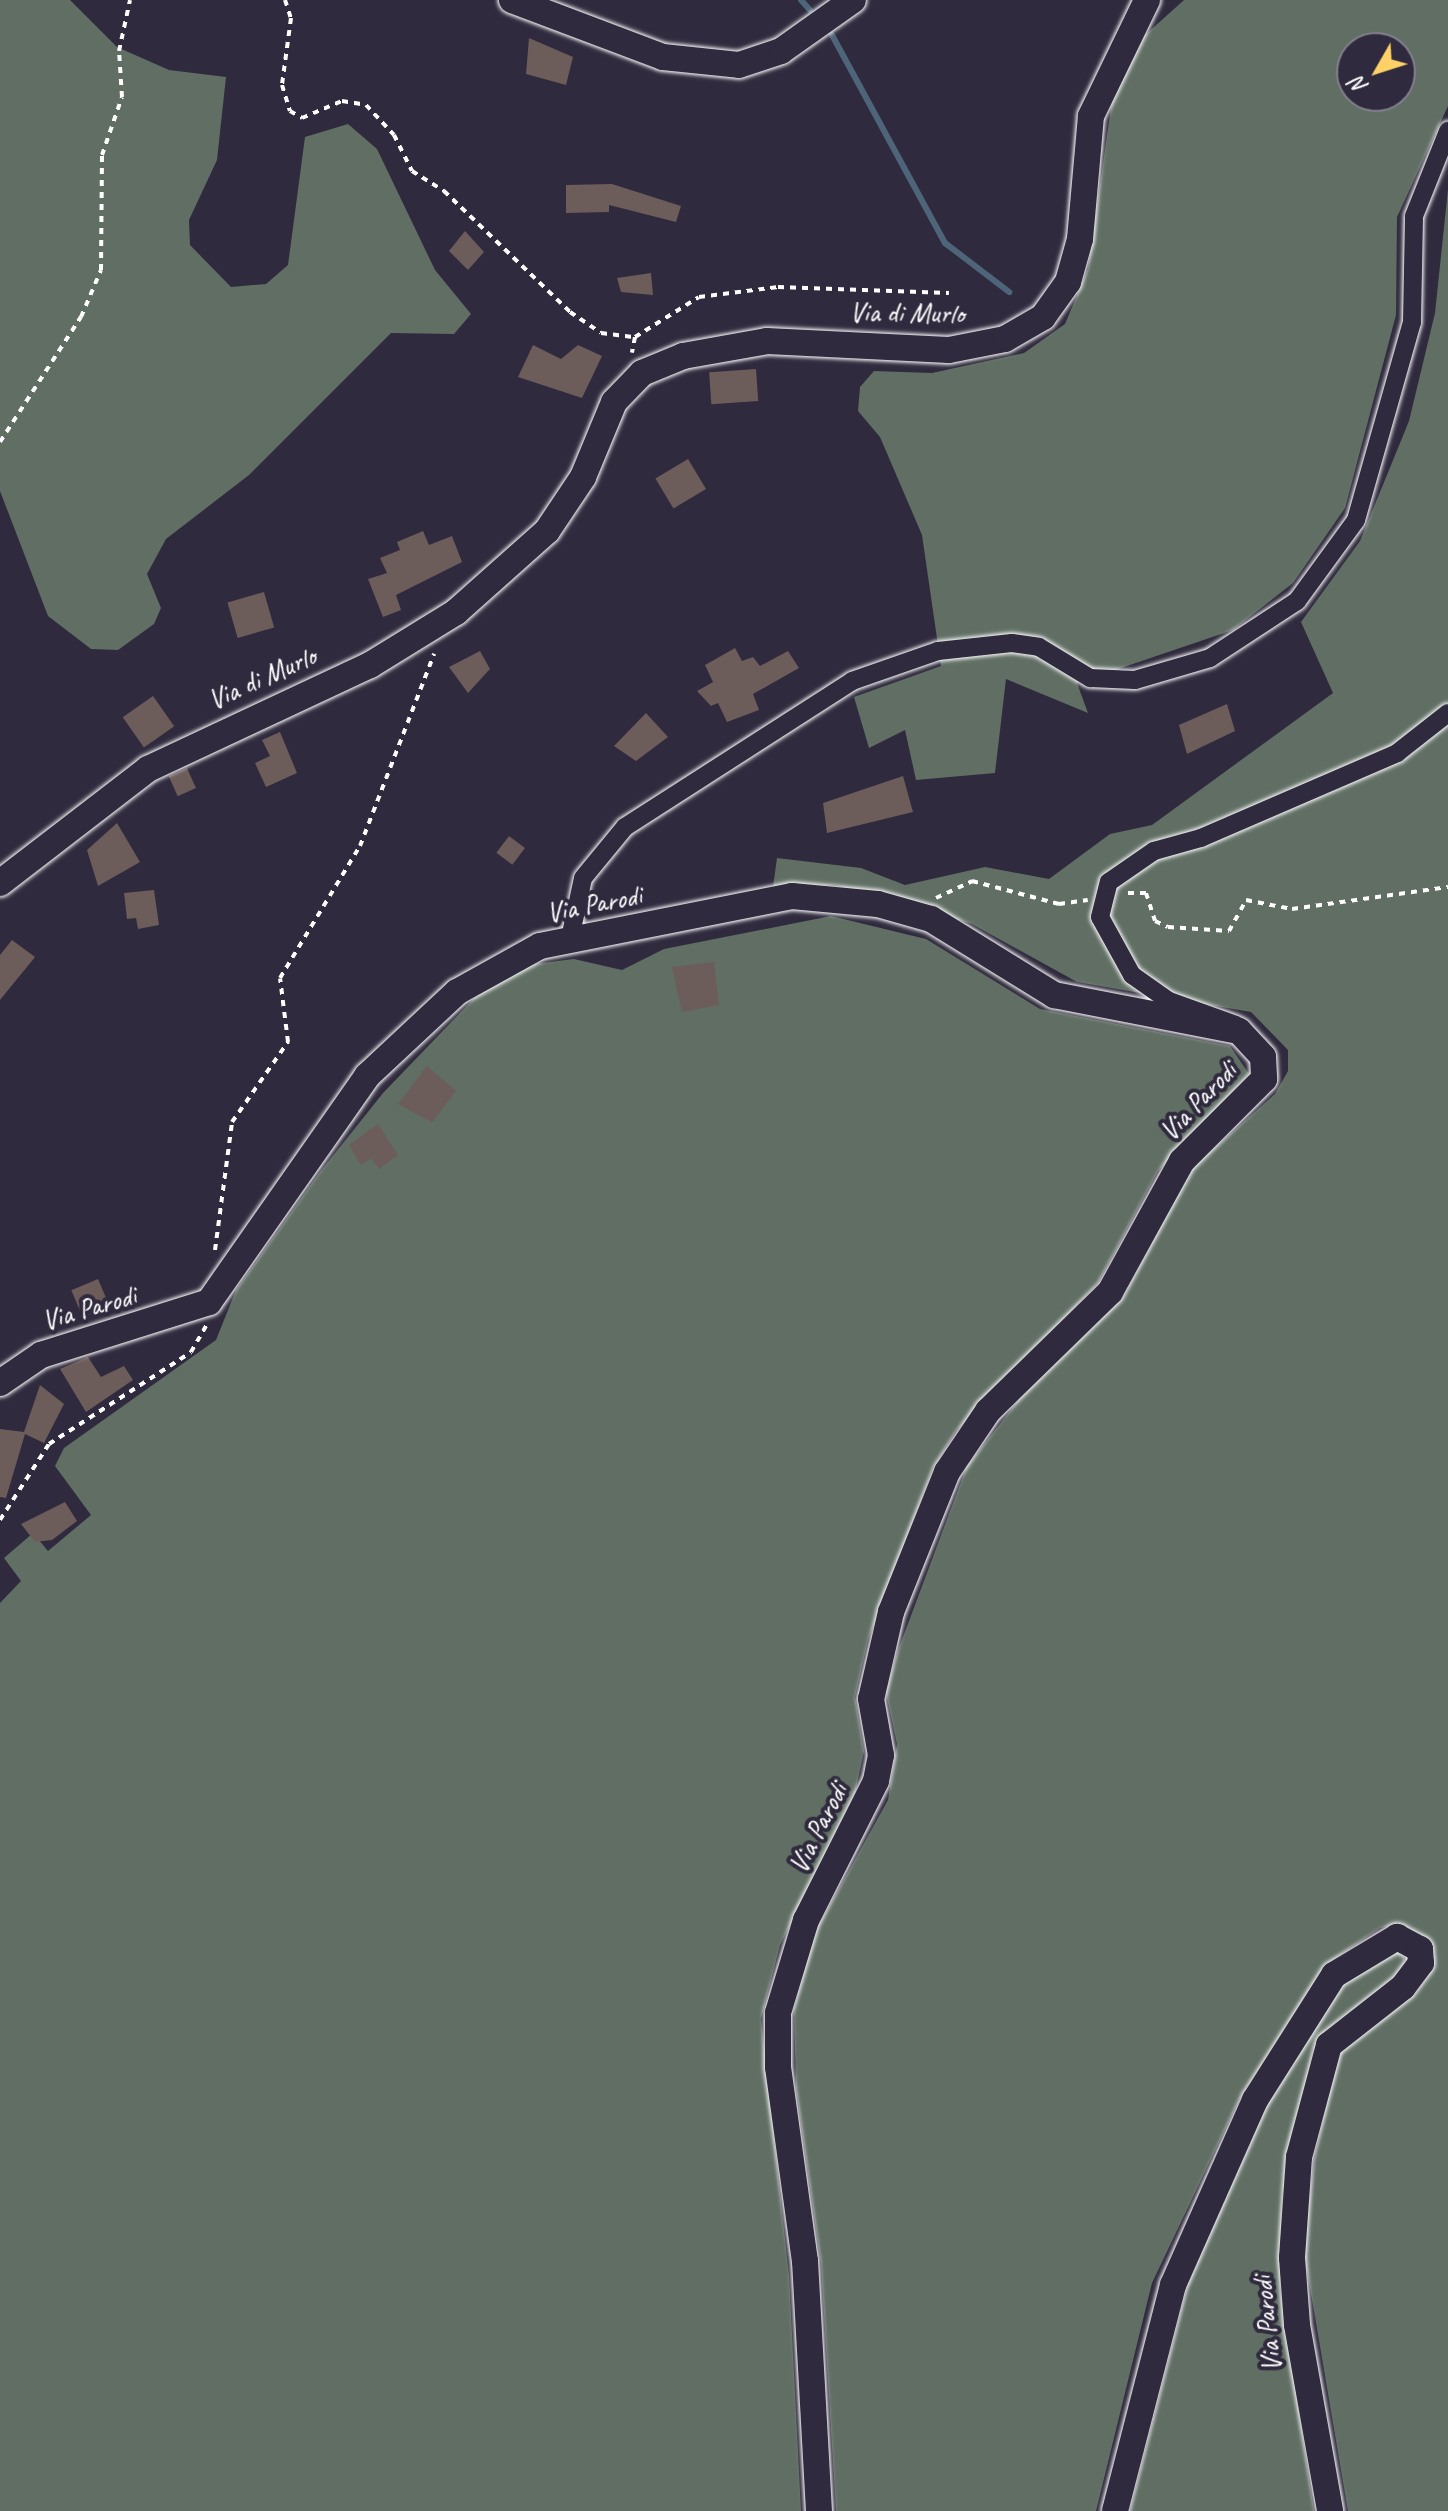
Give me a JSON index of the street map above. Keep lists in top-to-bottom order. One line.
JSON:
{"streets":{"street":["Via di Murlo","Via Parodi"]},"north":"bottom left"}
